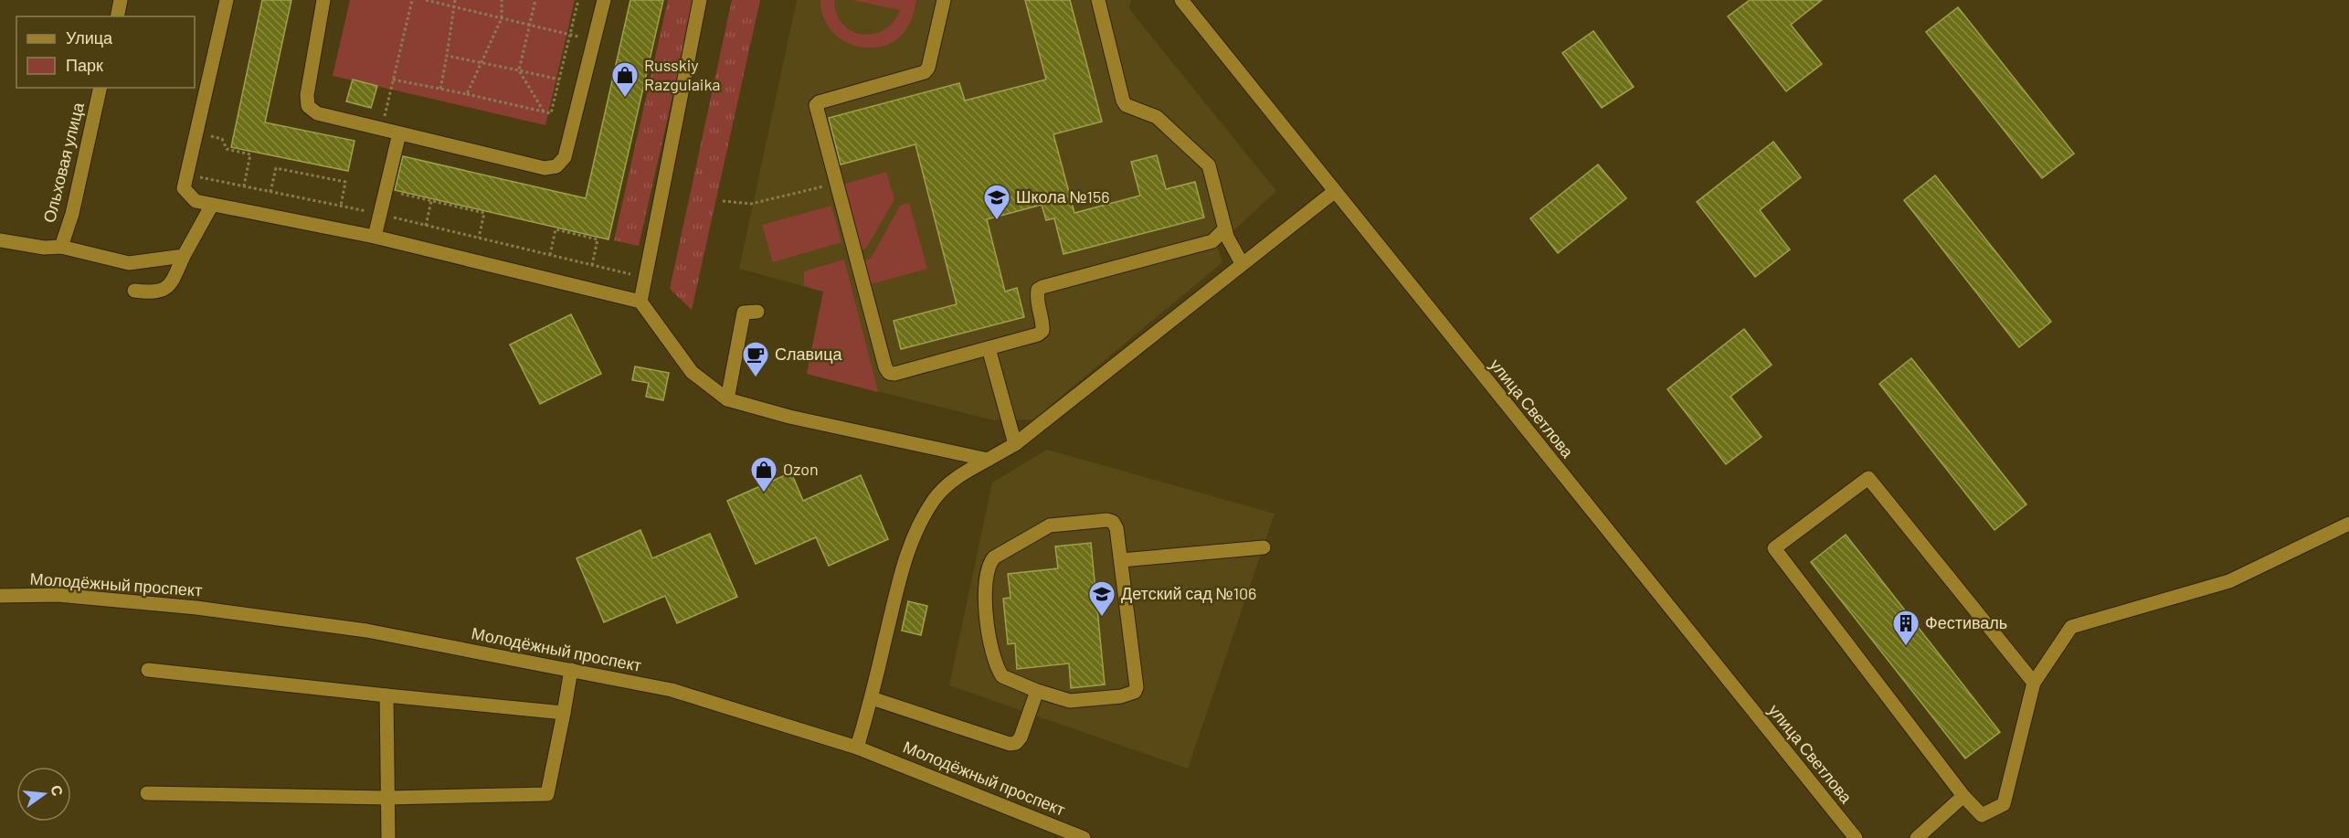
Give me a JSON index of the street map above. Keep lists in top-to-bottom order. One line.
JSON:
{"streets":{"street":["Ольховая улица","улица Светлова","Молодёжный проспект"]},"places":{"shop":["Russkiy Razgulaika","Ozon"],"school or university":["Школа №156","Детский сад №106"],"cafe":["Славица"],"building":["Фестиваль"]},"legend":["Улица","Парк"],"north":"right"}
